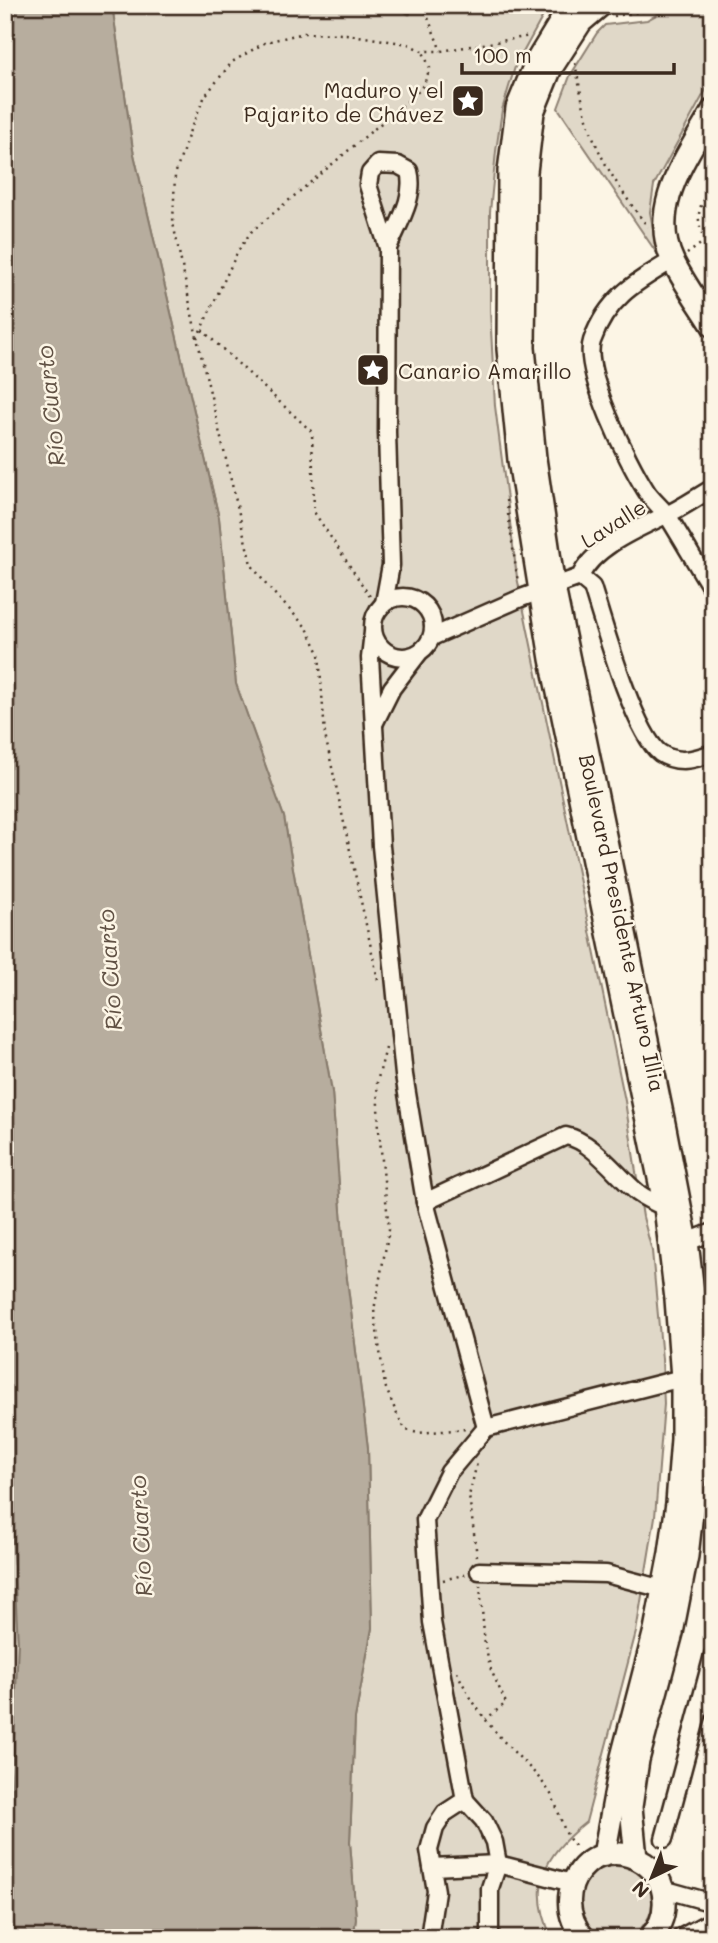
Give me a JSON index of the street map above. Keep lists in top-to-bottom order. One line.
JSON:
{"streets":{"main road":["Boulevard Presidente Arturo Illia"],"street":["Lavalle"]},"crossings":[["Lavalle","Boulevard Presidente Arturo Illia"]],"water":["Río Cuarto"],"places":{"place":["Maduro y el Pajarito de Chávez","Canario Amarillo"]},"scale_bar":"100 m","north":"bottom left"}
